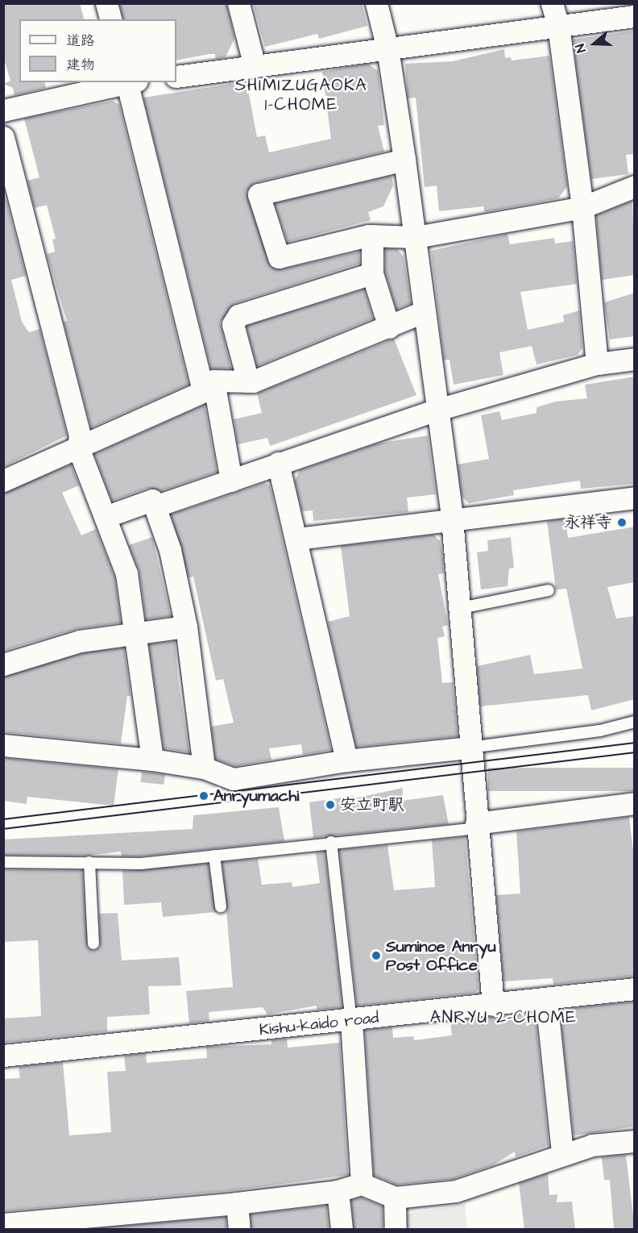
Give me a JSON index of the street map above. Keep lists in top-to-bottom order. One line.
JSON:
{"streets":{"street":["Kishu-kaido road"]},"districts":["SHIMIZUGAOKA 1-CHOME","ANRYU 2-CHOME"],"places":["永祥寺","Anryumachi","安立町駅","Suminoe Anryu Post Office"],"legend":["道路","建物"],"north":"left"}
